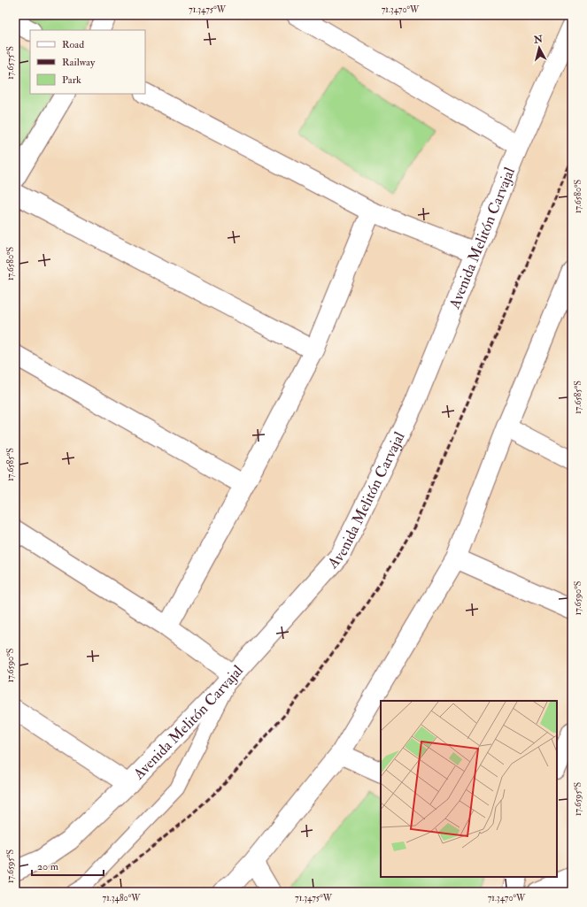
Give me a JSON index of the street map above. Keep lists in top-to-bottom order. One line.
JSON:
{"streets":{"street":["Avenida Melitón Carvajal"]},"legend":["Road","Railway","Park"],"scale_bar":"20 m","north":"top","coordinates":["71.3475°W","71.3470°W","17.6575°S","17.6580°S","17.6585°S","17.6590°S","17.6595°S","71.3480°W"]}
